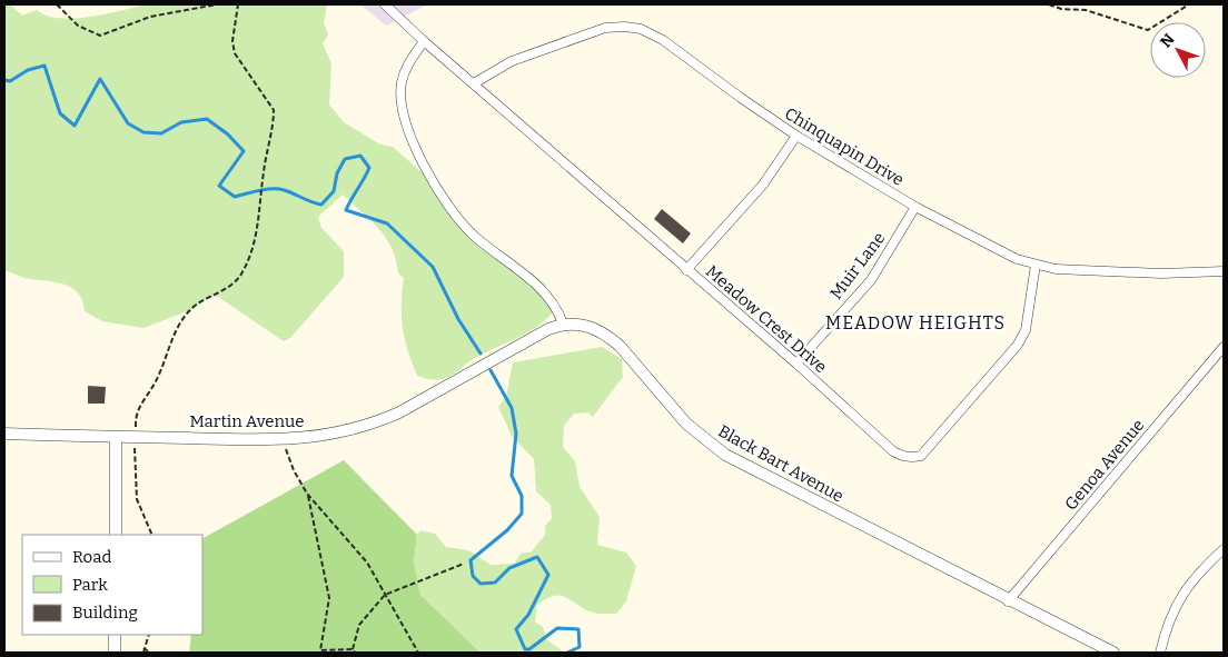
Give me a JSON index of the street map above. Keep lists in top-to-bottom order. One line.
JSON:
{"streets":{"street":["Chinquapin Drive","Muir Lane","Meadow Crest Drive","Martin Avenue","Black Bart Avenue","Genoa Avenue"]},"crossings":[["Chinquapin Drive","Muir Lane"],["Chinquapin Drive","Meadow Crest Drive"],["Muir Lane","Meadow Crest Drive"],["Martin Avenue","Black Bart Avenue"],["Black Bart Avenue","Genoa Avenue"]],"districts":["MEADOW HEIGHTS"],"legend":["Road","Park","Building"],"north":"top left"}
